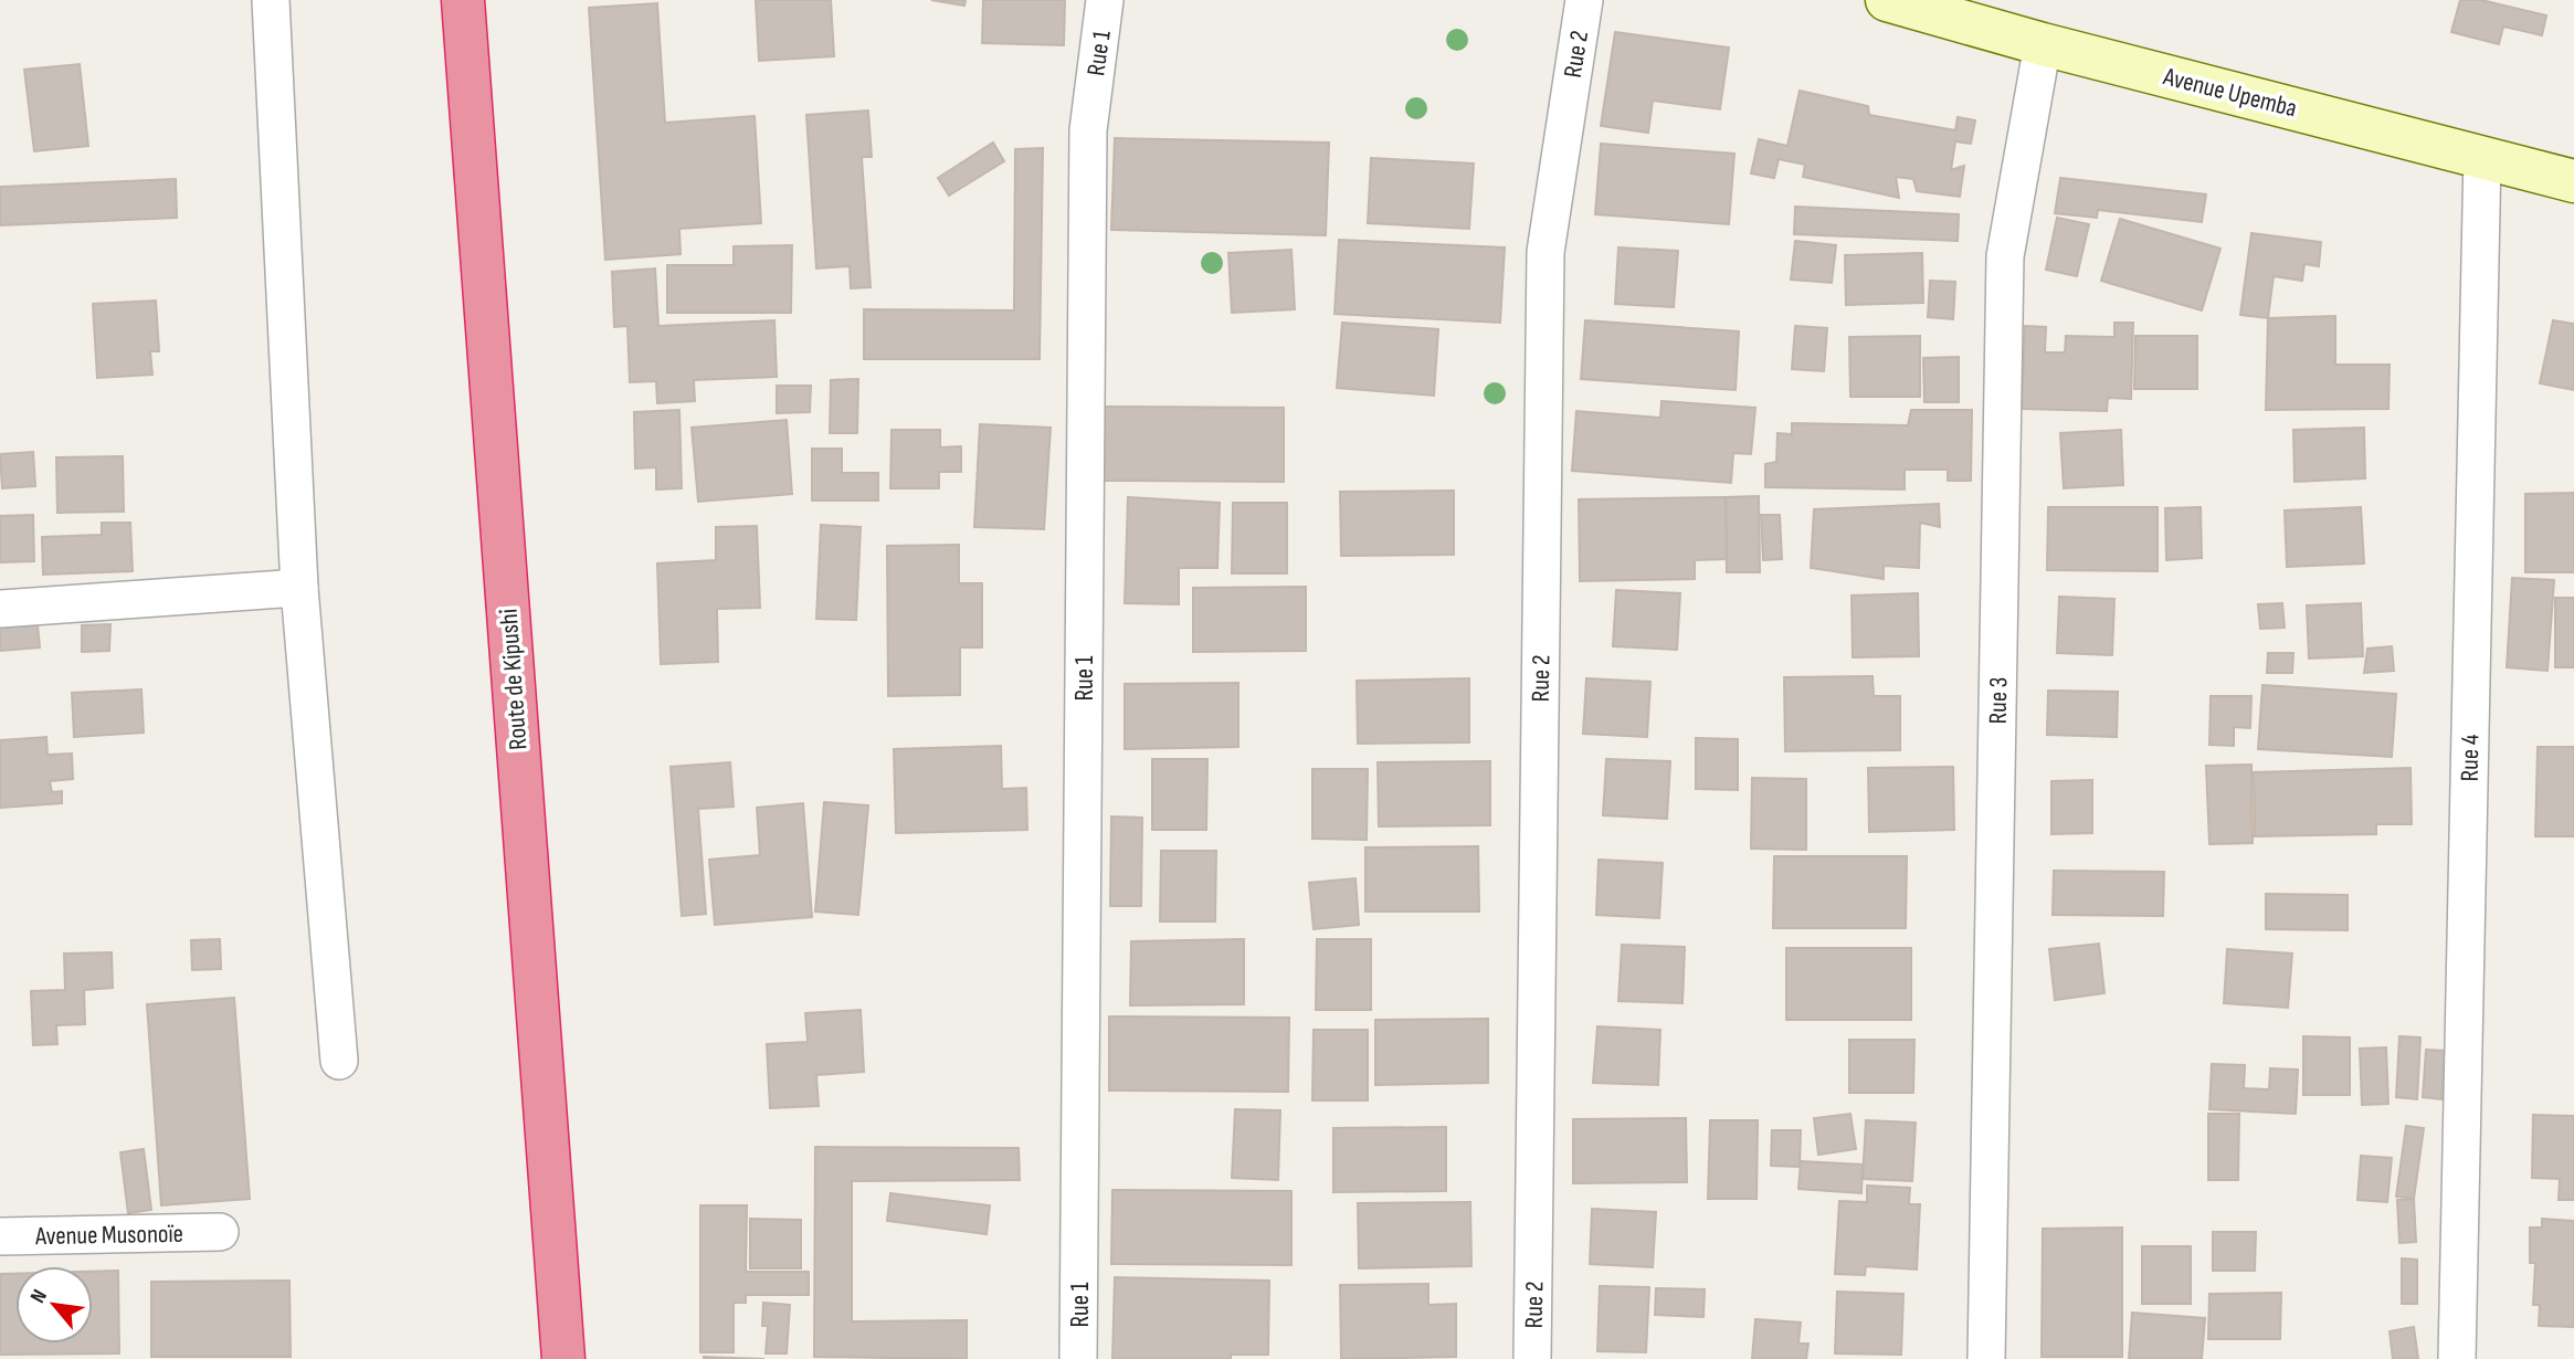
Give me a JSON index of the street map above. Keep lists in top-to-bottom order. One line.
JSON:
{"streets":{"highway":["Route de Kipushi"],"street":["Rue 1","Rue 2","Avenue Upemba","Rue 3","Rue 4","Avenue Musonoïe"]},"crossings":[["Avenue Upemba","Rue 3"],["Avenue Upemba","Rue 4"]],"north":"top left"}
